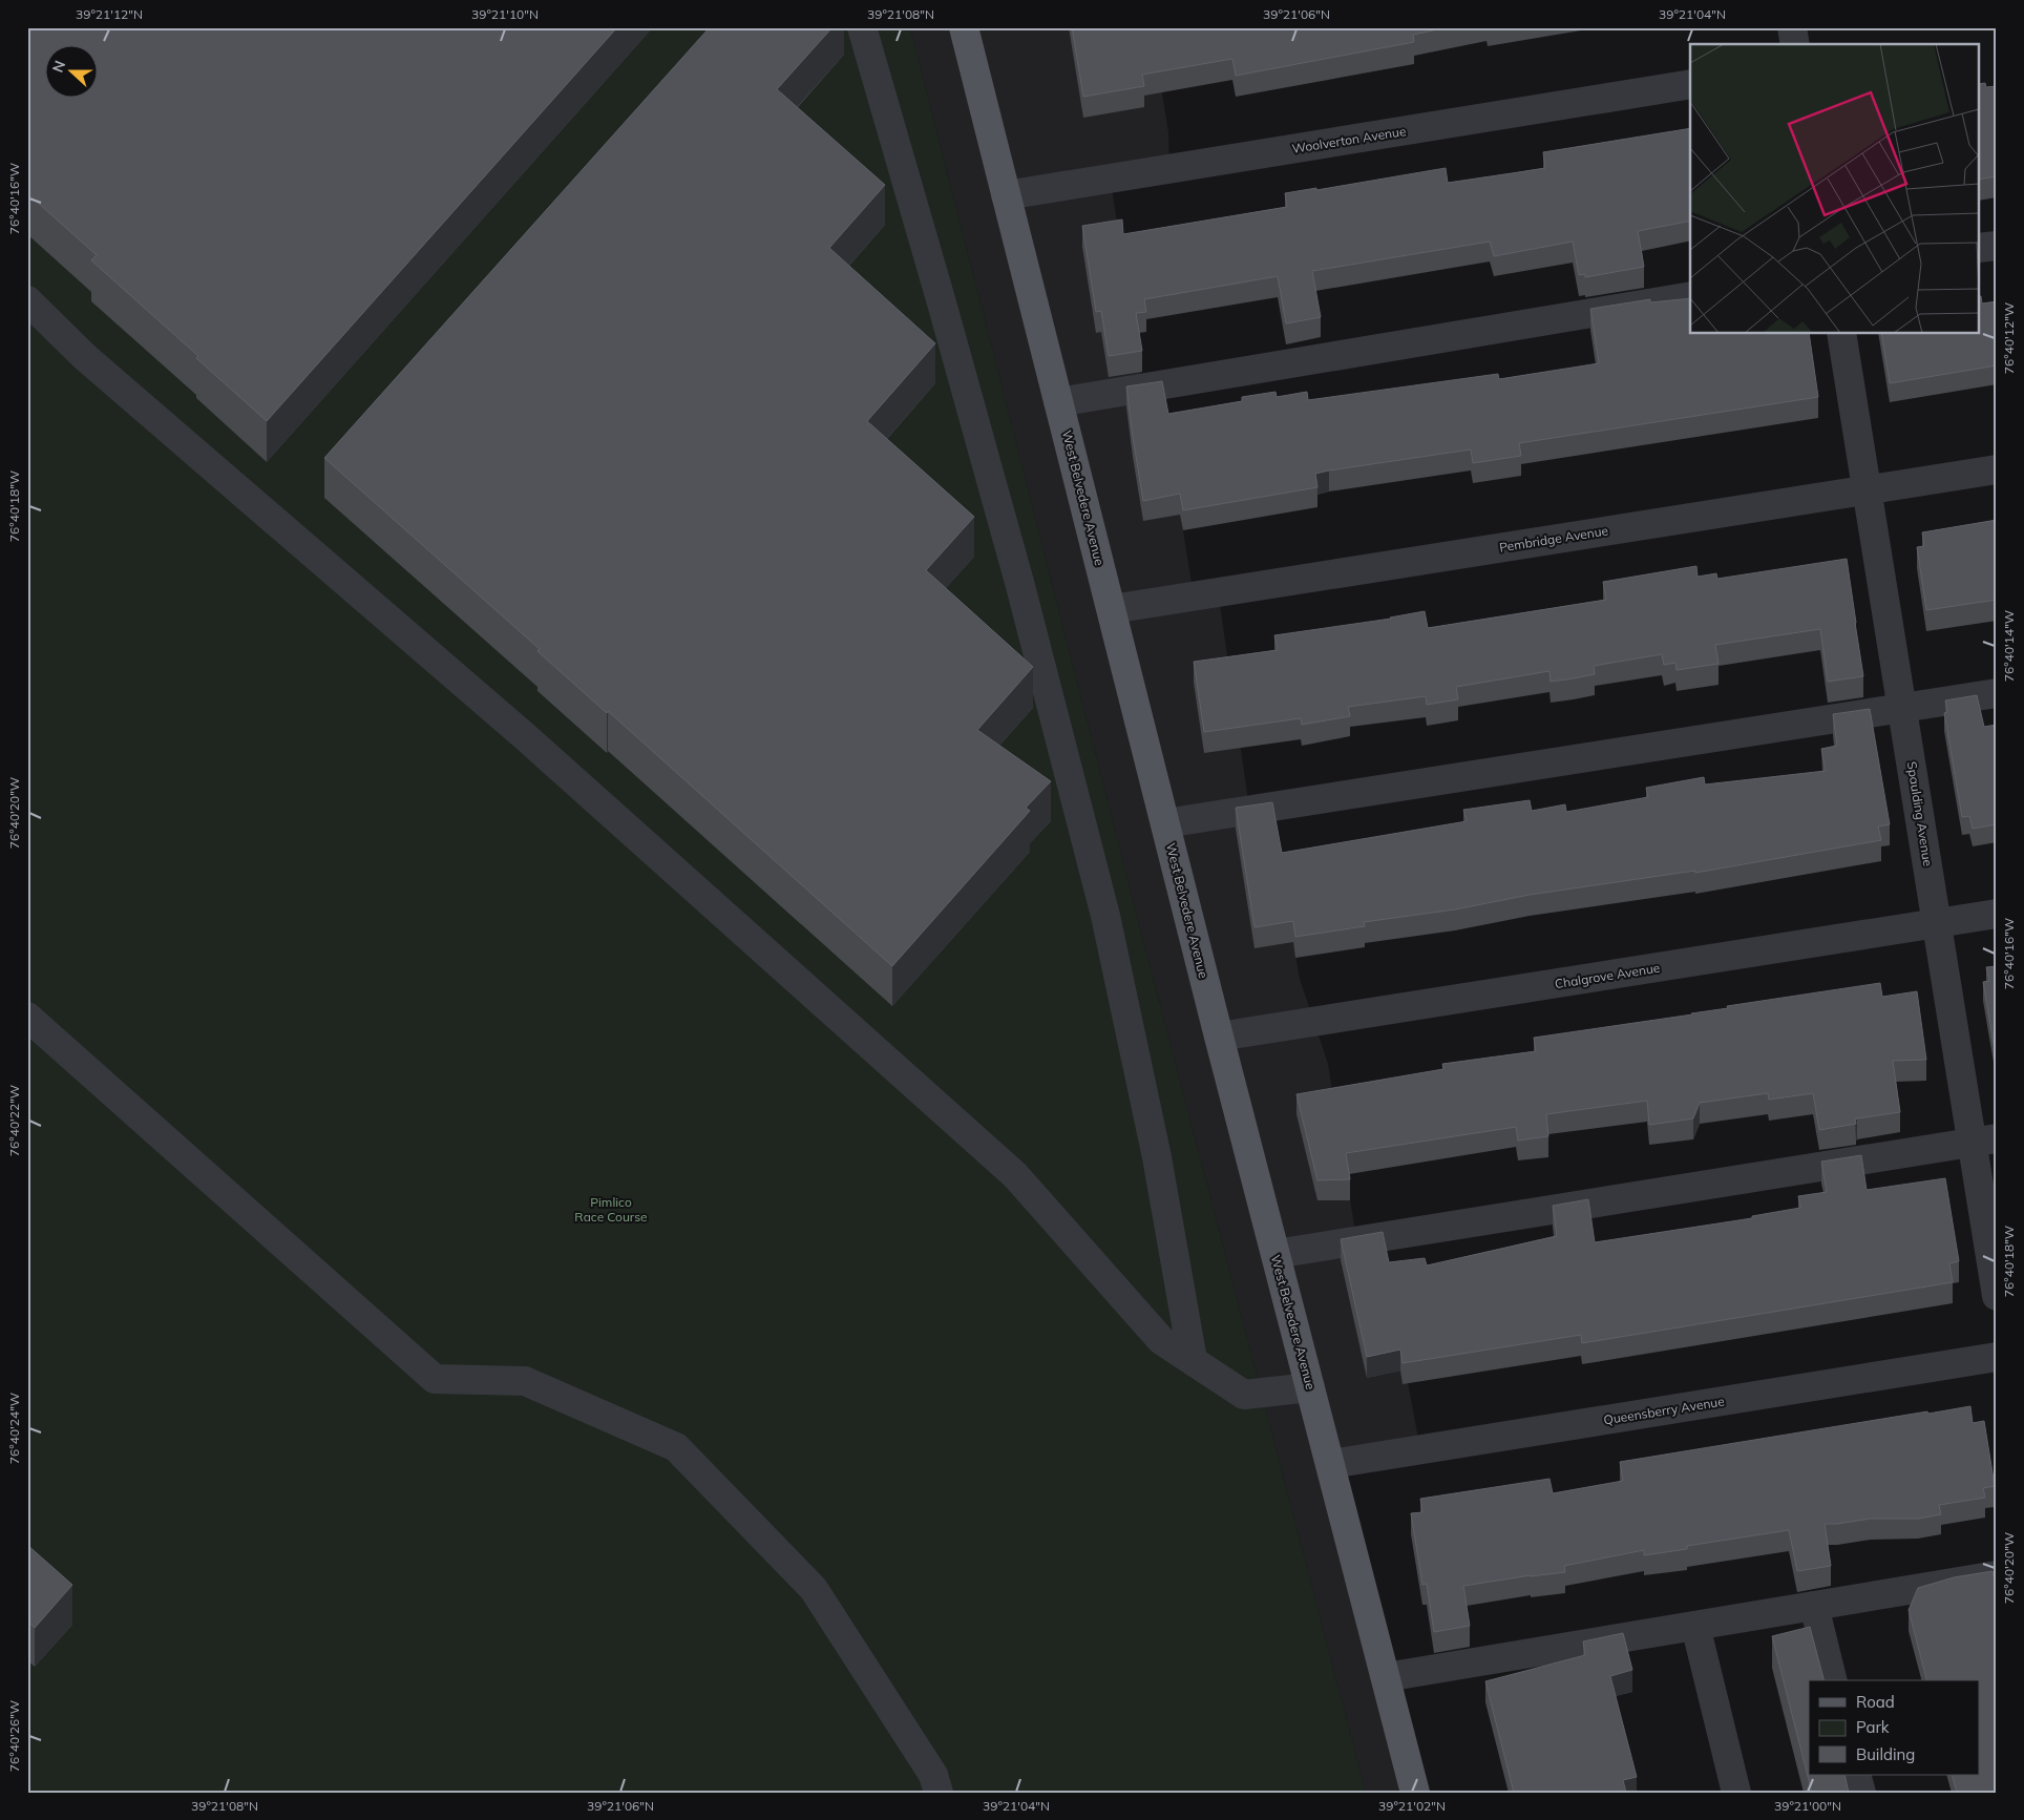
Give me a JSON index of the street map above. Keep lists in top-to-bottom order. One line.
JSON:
{"streets":{"main road":["West Belvedere Avenue"],"street":["Woolverton Avenue","Pembridge Avenue","Spaulding Avenue","Chalgrove Avenue","Queensberry Avenue"]},"crossings":[["Woolverton Avenue","West Belvedere Avenue"],["West Belvedere Avenue","Pembridge Avenue"],["West Belvedere Avenue","Chalgrove Avenue"],["West Belvedere Avenue","Queensberry Avenue"],["Pembridge Avenue","Spaulding Avenue"],["Spaulding Avenue","Chalgrove Avenue"]],"parks":["Pimlico Race Course"],"legend":["Road","Park","Building"],"north":"left","coordinates":["39°21'12\"N","39°21'10\"N","39°21'08\"N","39°21'06\"N","39°21'04\"N","76°40'16\"W","76°40'12\"W","76°40'18\"W","76°40'14\"W","76°40'20\"W","76°40'22\"W","76°40'24\"W","76°40'26\"W","39°21'02\"N","39°21'00\"N"]}
